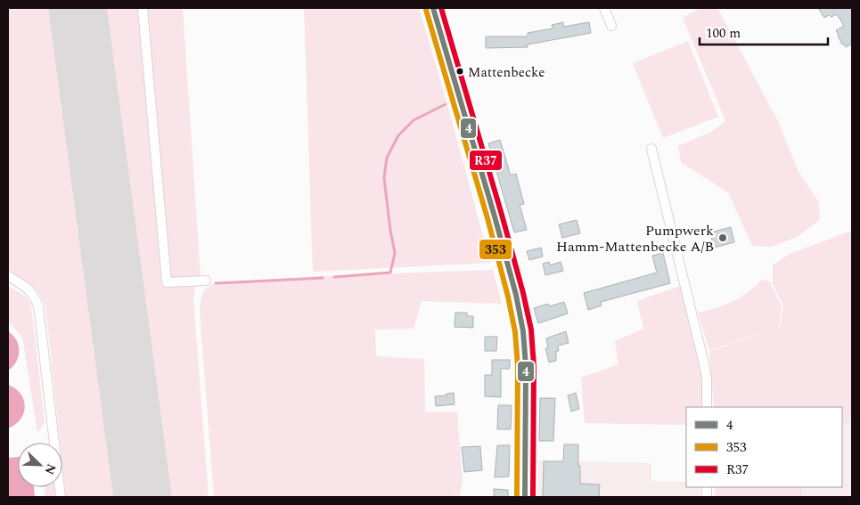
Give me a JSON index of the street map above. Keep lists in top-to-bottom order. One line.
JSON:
{"places":["Mattenbecke","Pumpwerk Hamm-Mattenbecke A/B"],"lines":["transit line 4","transit line R37","transit line 353"],"legend":["4","353","R37"],"scale_bar":"100 m","north":"bottom right"}
